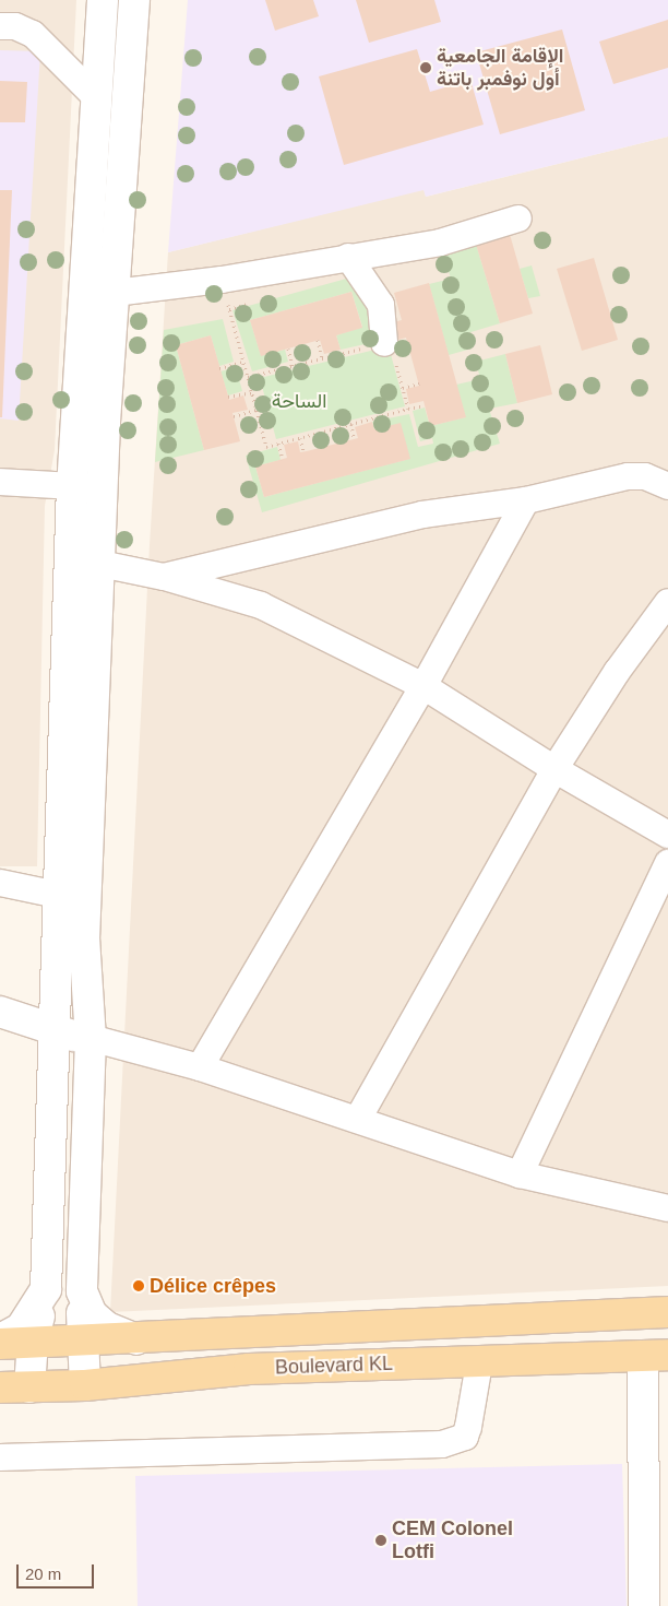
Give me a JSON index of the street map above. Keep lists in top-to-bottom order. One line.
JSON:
{"streets":{"main road":["Boulevard KL"]},"parks":["الساحة"],"places":["الإقامة الجامعية أول نوفمبر باتنة","Délice crêpes","CEM Colonel Lotfi"],"scale_bar":"20 m"}
